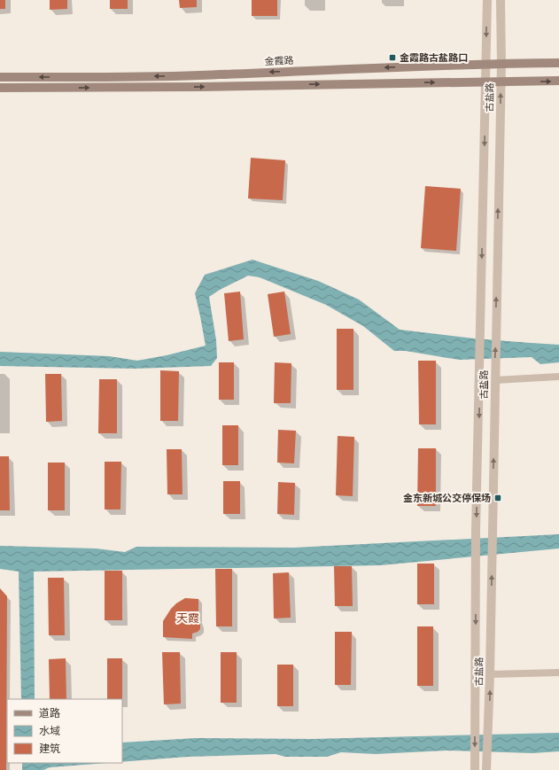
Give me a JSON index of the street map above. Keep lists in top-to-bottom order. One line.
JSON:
{"streets":{"main road":["金霞路"],"street":["古盐路"]},"crossings":[["金霞路","古盐路"]],"districts":["天霞"],"places":{"transit":["金霞路古盐路口","金东新城公交停保场"]},"legend":["道路","水域","建筑"]}
